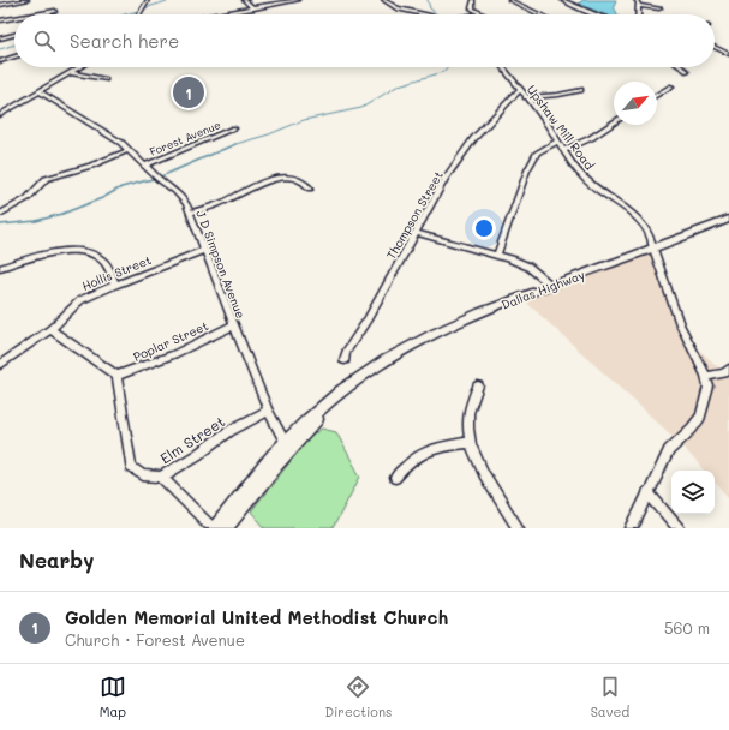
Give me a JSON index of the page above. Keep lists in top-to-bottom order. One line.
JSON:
{"streets":{"main road":["Dallas Highway"],"street":["Upshaw Mill Road","Forest Avenue","Thompson Street","J D Simpson Avenue","Hollis Street","Poplar Street","Elm Street"]},"crossings":[["Upshaw Mill Road","Thompson Street"],["Upshaw Mill Road","Dallas Highway"],["Forest Avenue","J D Simpson Avenue"],["J D Simpson Avenue","Hollis Street"],["J D Simpson Avenue","Dallas Highway"],["J D Simpson Avenue","Poplar Street"],["J D Simpson Avenue","Elm Street"],["Poplar Street","Elm Street"]],"north":"top right","page":{"search":"Search here","pins":"1","heading":"Nearby","list":[{"mark":"1","name":"Golden Memorial United Methodist Church","note":"Church · Forest Avenue","value":"560 m"}],"nav":["Map","Directions","Saved"]}}
